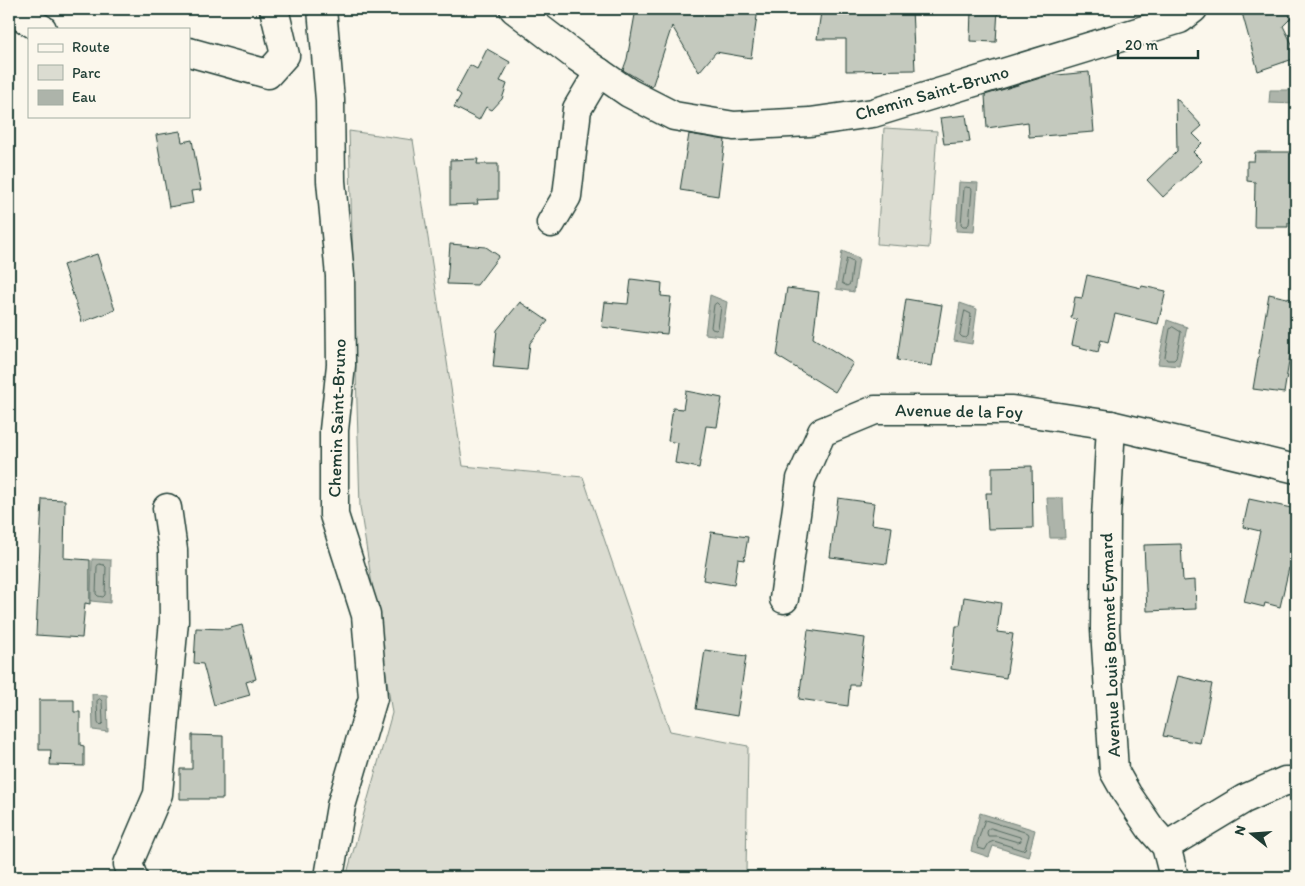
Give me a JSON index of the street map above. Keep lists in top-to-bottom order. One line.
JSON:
{"streets":{"street":["Chemin Saint-Bruno","Avenue de la Foy","Avenue Louis Bonnet Eymard"]},"crossings":[["Avenue de la Foy","Avenue Louis Bonnet Eymard"]],"legend":["Route","Parc","Eau"],"scale_bar":"20 m","north":"left"}
